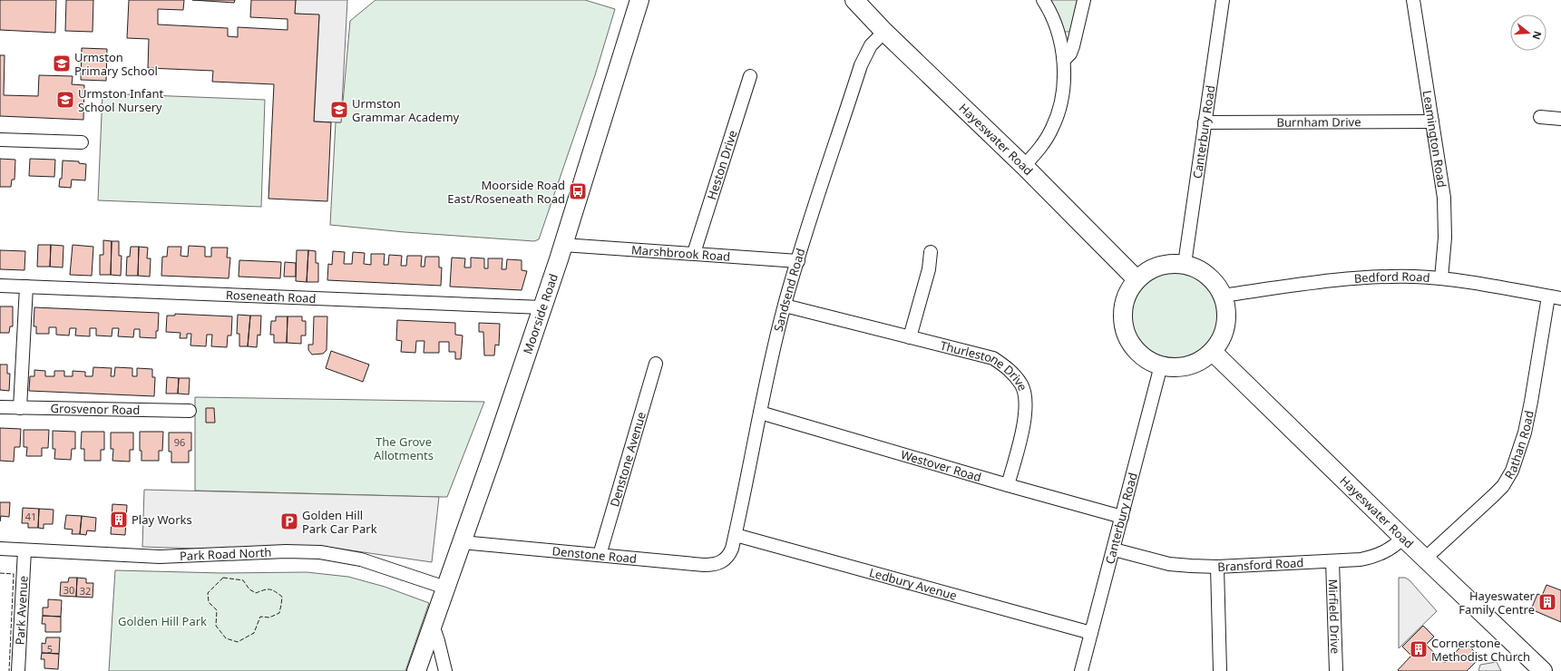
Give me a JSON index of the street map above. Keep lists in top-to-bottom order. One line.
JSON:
{"streets":{"main road":["Hayeswater Road","Moorside Road"],"street":["Burnham Drive","Canterbury Road","Leamington Road","Heston Drive","Marshbrook Road","Bedford Road","Sandsend Road","Roseneath Road","Thurlestone Drive","Grosvenor Road","Rathan Road","Denstone Avenue","Westover Road","Park Road North","Denstone Road","Bransford Road","Ledbury Avenue","Park Avenue","Mirfield Drive"]},"crossings":[["Burnham Drive","Canterbury Road"],["Burnham Drive","Leamington Road"],["Canterbury Road","Hayeswater Road"],["Canterbury Road","Bedford Road"],["Canterbury Road","Westover Road"],["Canterbury Road","Bransford Road"],["Canterbury Road","Ledbury Avenue"],["Hayeswater Road","Bedford Road"],["Hayeswater Road","Sandsend Road"],["Hayeswater Road","Rathan Road"],["Hayeswater Road","Bransford Road"],["Leamington Road","Bedford Road"],["Heston Drive","Marshbrook Road"],["Marshbrook Road","Sandsend Road"],["Marshbrook Road","Moorside Road"],["Bedford Road","Rathan Road"],["Sandsend Road","Thurlestone Drive"],["Sandsend Road","Westover Road"],["Sandsend Road","Denstone Road"],["Sandsend Road","Ledbury Avenue"],["Roseneath Road","Moorside Road"],["Moorside Road","Park Road North"],["Moorside Road","Denstone Road"],["Thurlestone Drive","Westover Road"],["Denstone Avenue","Denstone Road"],["Park Road North","Park Avenue"],["Bransford Road","Mirfield Drive"]],"parks":["The Grove Allotments","Golden Hill Park"],"places":{"school or university":["Urmston Primary School","Urmston Infant School Nursery","Urmston Grammar Academy"],"bus stop":["Moorside Road East/Roseneath Road"],"building":["Play Works","Hayeswater Family Centre","Cornerstone Methodist Church"],"parking":["Golden Hill Park Car Park"]},"house_numbers":["96","41","30","32","5"],"north":"right"}
